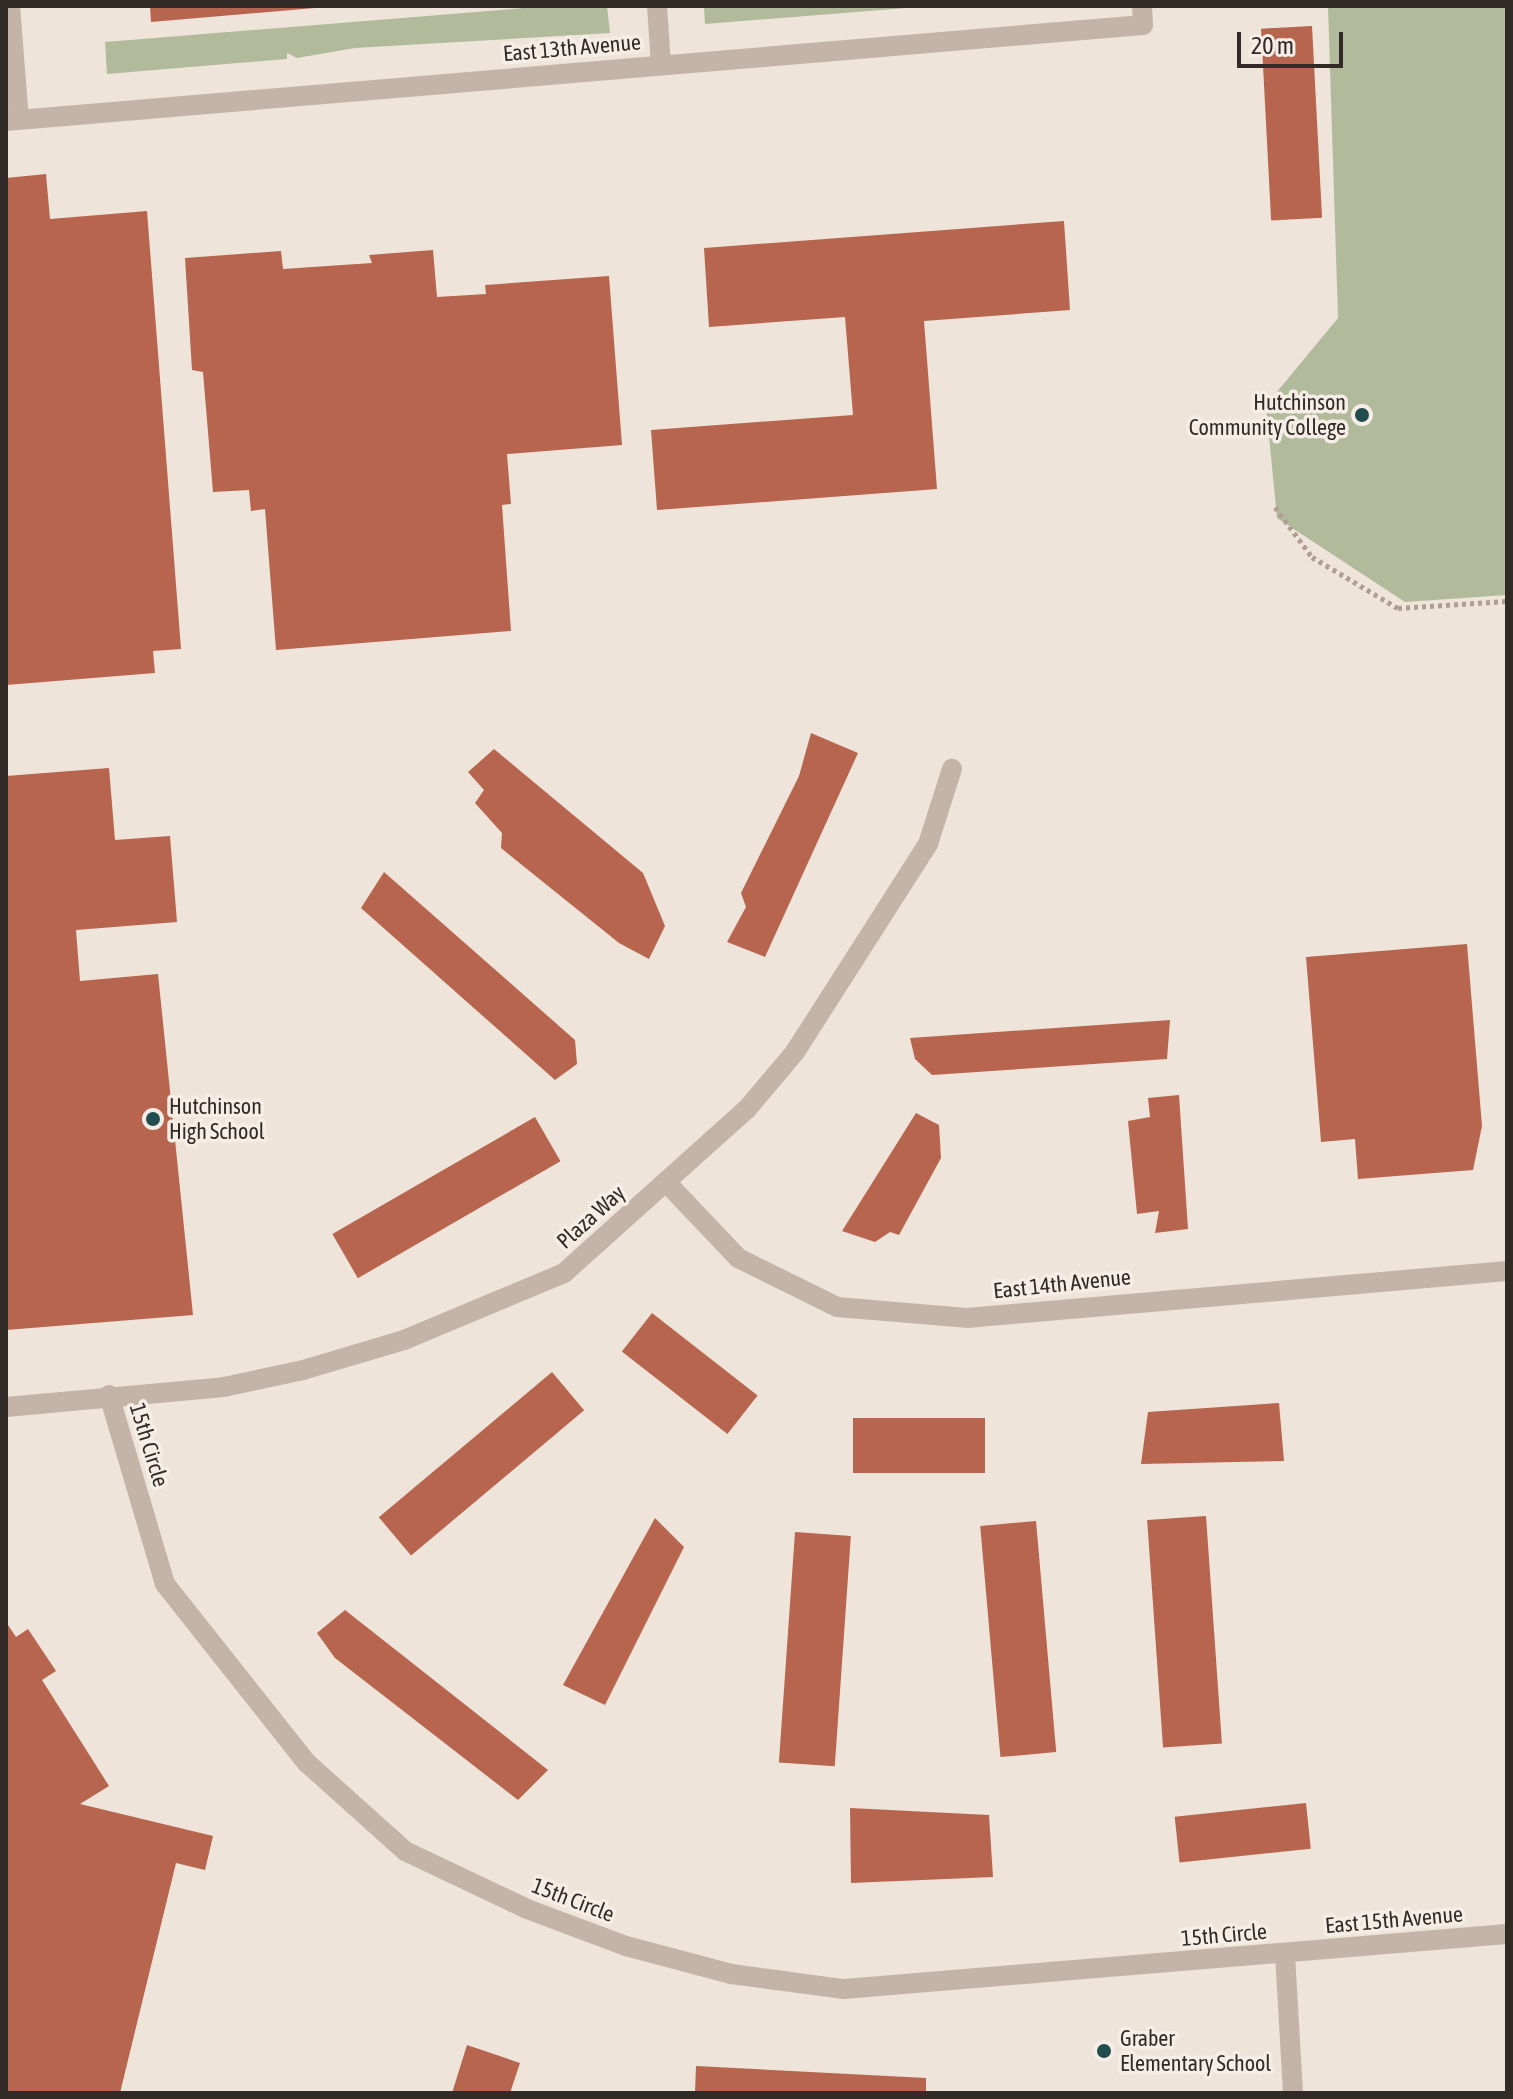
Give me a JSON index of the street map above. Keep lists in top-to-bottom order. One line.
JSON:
{"streets":{"street":["East 13th Avenue","Plaza Way","East 14th Avenue","15th Circle","East 15th Avenue"]},"crossings":[["Plaza Way","East 14th Avenue"],["Plaza Way","15th Circle"],["15th Circle","East 15th Avenue"]],"places":["Hutchinson Community College","Hutchinson High School","Graber Elementary School"],"scale_bar":"20 m"}
